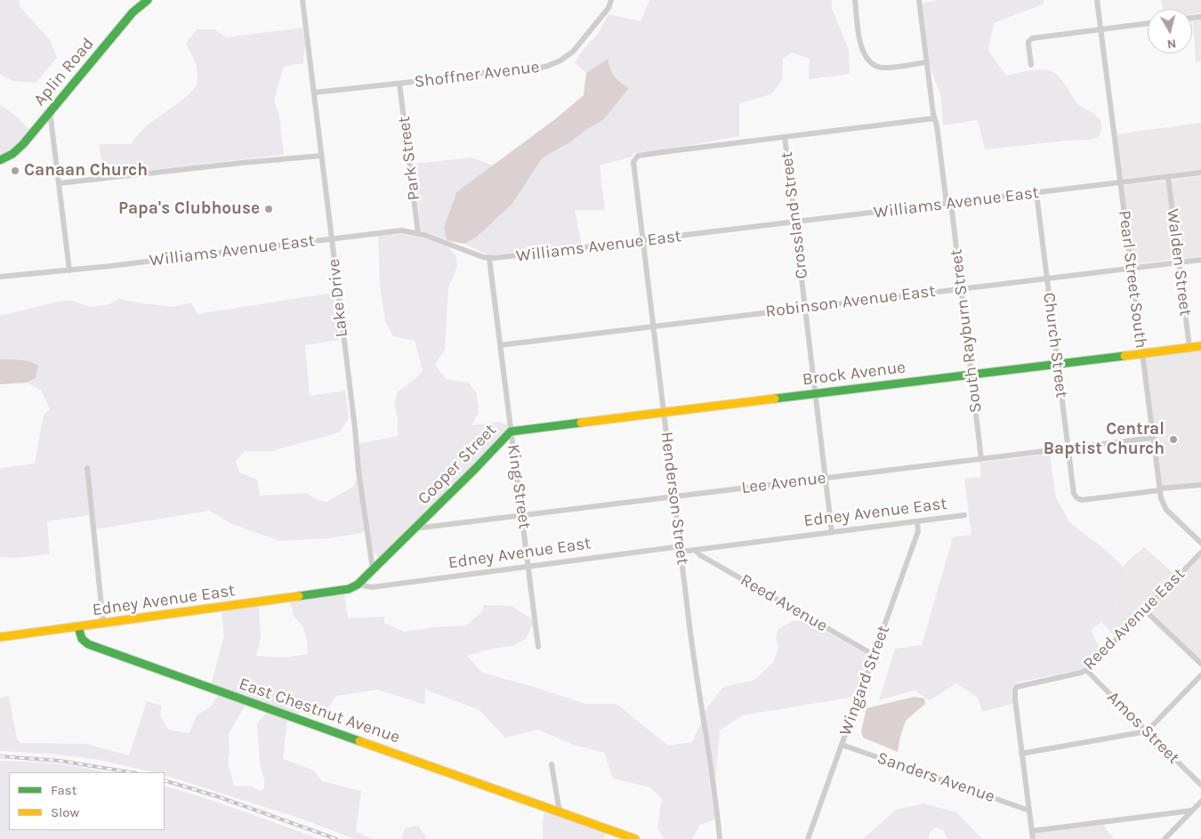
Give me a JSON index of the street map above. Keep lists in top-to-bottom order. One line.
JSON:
{"streets":{"street":["Aplin Road","Shoffner Avenue","Park Street","Williams Avenue East","Crossland Street","Walden Street","Pearl Street South","Lake Drive","Robinson Avenue East","South Rayburn Street","Church Street","Brock Avenue","Cooper Street","Lee Avenue","King Street","Henderson Street","Edney Avenue East","Reed Avenue","Reed Avenue East","Wingard Street","East Chestnut Avenue","Amos Street","Sanders Avenue"]},"crossings":[["Shoffner Avenue","Park Street"],["Shoffner Avenue","Lake Drive"],["Park Street","Williams Avenue East"],["Williams Avenue East","Crossland Street"],["Williams Avenue East","Walden Street"],["Williams Avenue East","Pearl Street South"],["Williams Avenue East","Lake Drive"],["Williams Avenue East","South Rayburn Street"],["Williams Avenue East","Church Street"],["Williams Avenue East","Cooper Street"],["Williams Avenue East","Henderson Street"],["Crossland Street","Robinson Avenue East"],["Crossland Street","Brock Avenue"],["Crossland Street","Lee Avenue"],["Crossland Street","Henderson Street"],["Crossland Street","Edney Avenue East"],["Walden Street","Robinson Avenue East"],["Walden Street","Brock Avenue"],["Pearl Street South","Robinson Avenue East"],["Pearl Street South","Church Street"],["Pearl Street South","Brock Avenue"],["Pearl Street South","Lee Avenue"],["Lake Drive","Cooper Street"],["Robinson Avenue East","South Rayburn Street"],["Robinson Avenue East","Church Street"],["Robinson Avenue East","Cooper Street"],["Robinson Avenue East","Henderson Street"],["South Rayburn Street","Brock Avenue"],["South Rayburn Street","Lee Avenue"],["Church Street","Brock Avenue"],["Church Street","Lee Avenue"],["Brock Avenue","Cooper Street"],["Brock Avenue","King Street"],["Brock Avenue","Henderson Street"],["Cooper Street","Lee Avenue"],["Cooper Street","King Street"],["Cooper Street","Edney Avenue East"],["Lee Avenue","King Street"],["Lee Avenue","Henderson Street"],["King Street","Edney Avenue East"],["Henderson Street","Edney Avenue East"],["Edney Avenue East","Reed Avenue"],["Edney Avenue East","Wingard Street"],["Edney Avenue East","East Chestnut Avenue"],["Reed Avenue","Wingard Street"],["Reed Avenue East","Amos Street"],["Wingard Street","Sanders Avenue"]],"places":["Canaan Church","Papa's Clubhouse","Central Baptist Church"],"legend":["Fast","Slow"],"north":"bottom"}
